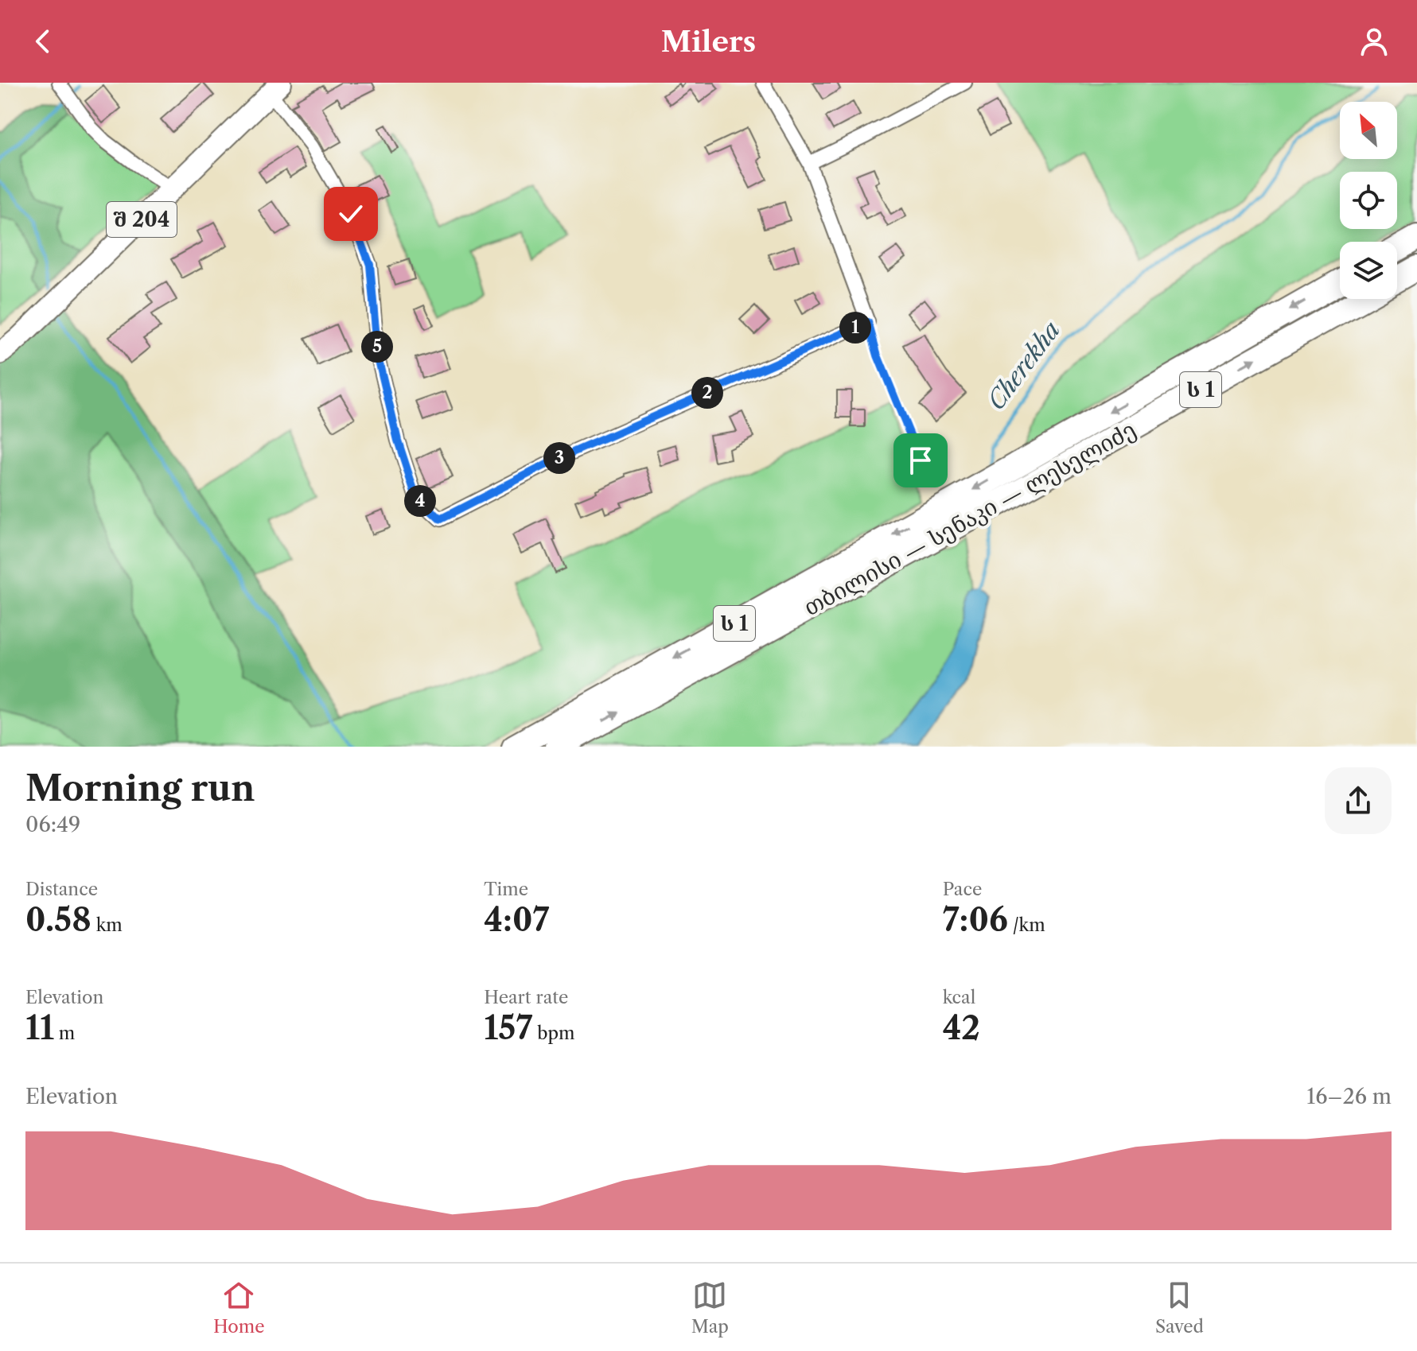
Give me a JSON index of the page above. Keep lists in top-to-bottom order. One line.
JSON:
{"streets":{"highway":["ს 1","თბილისი — სენაკი — ლესელიძე"],"main road":["შ 204"]},"water":["Cherekha"],"north":"top left","page":{"header":"Milers","pins":["1","5","2","3","4"],"heading":["Morning run","06:49"],"stats":[["Distance","0.58 km"],["Time","4:07"],["Pace","7:06 /km"],["Elevation","11 m"],["Heart rate","157 bpm"],["kcal","42"]],"chart":["Elevation","16–26 m"],"tabs":["Home","Map","Saved"]}}
